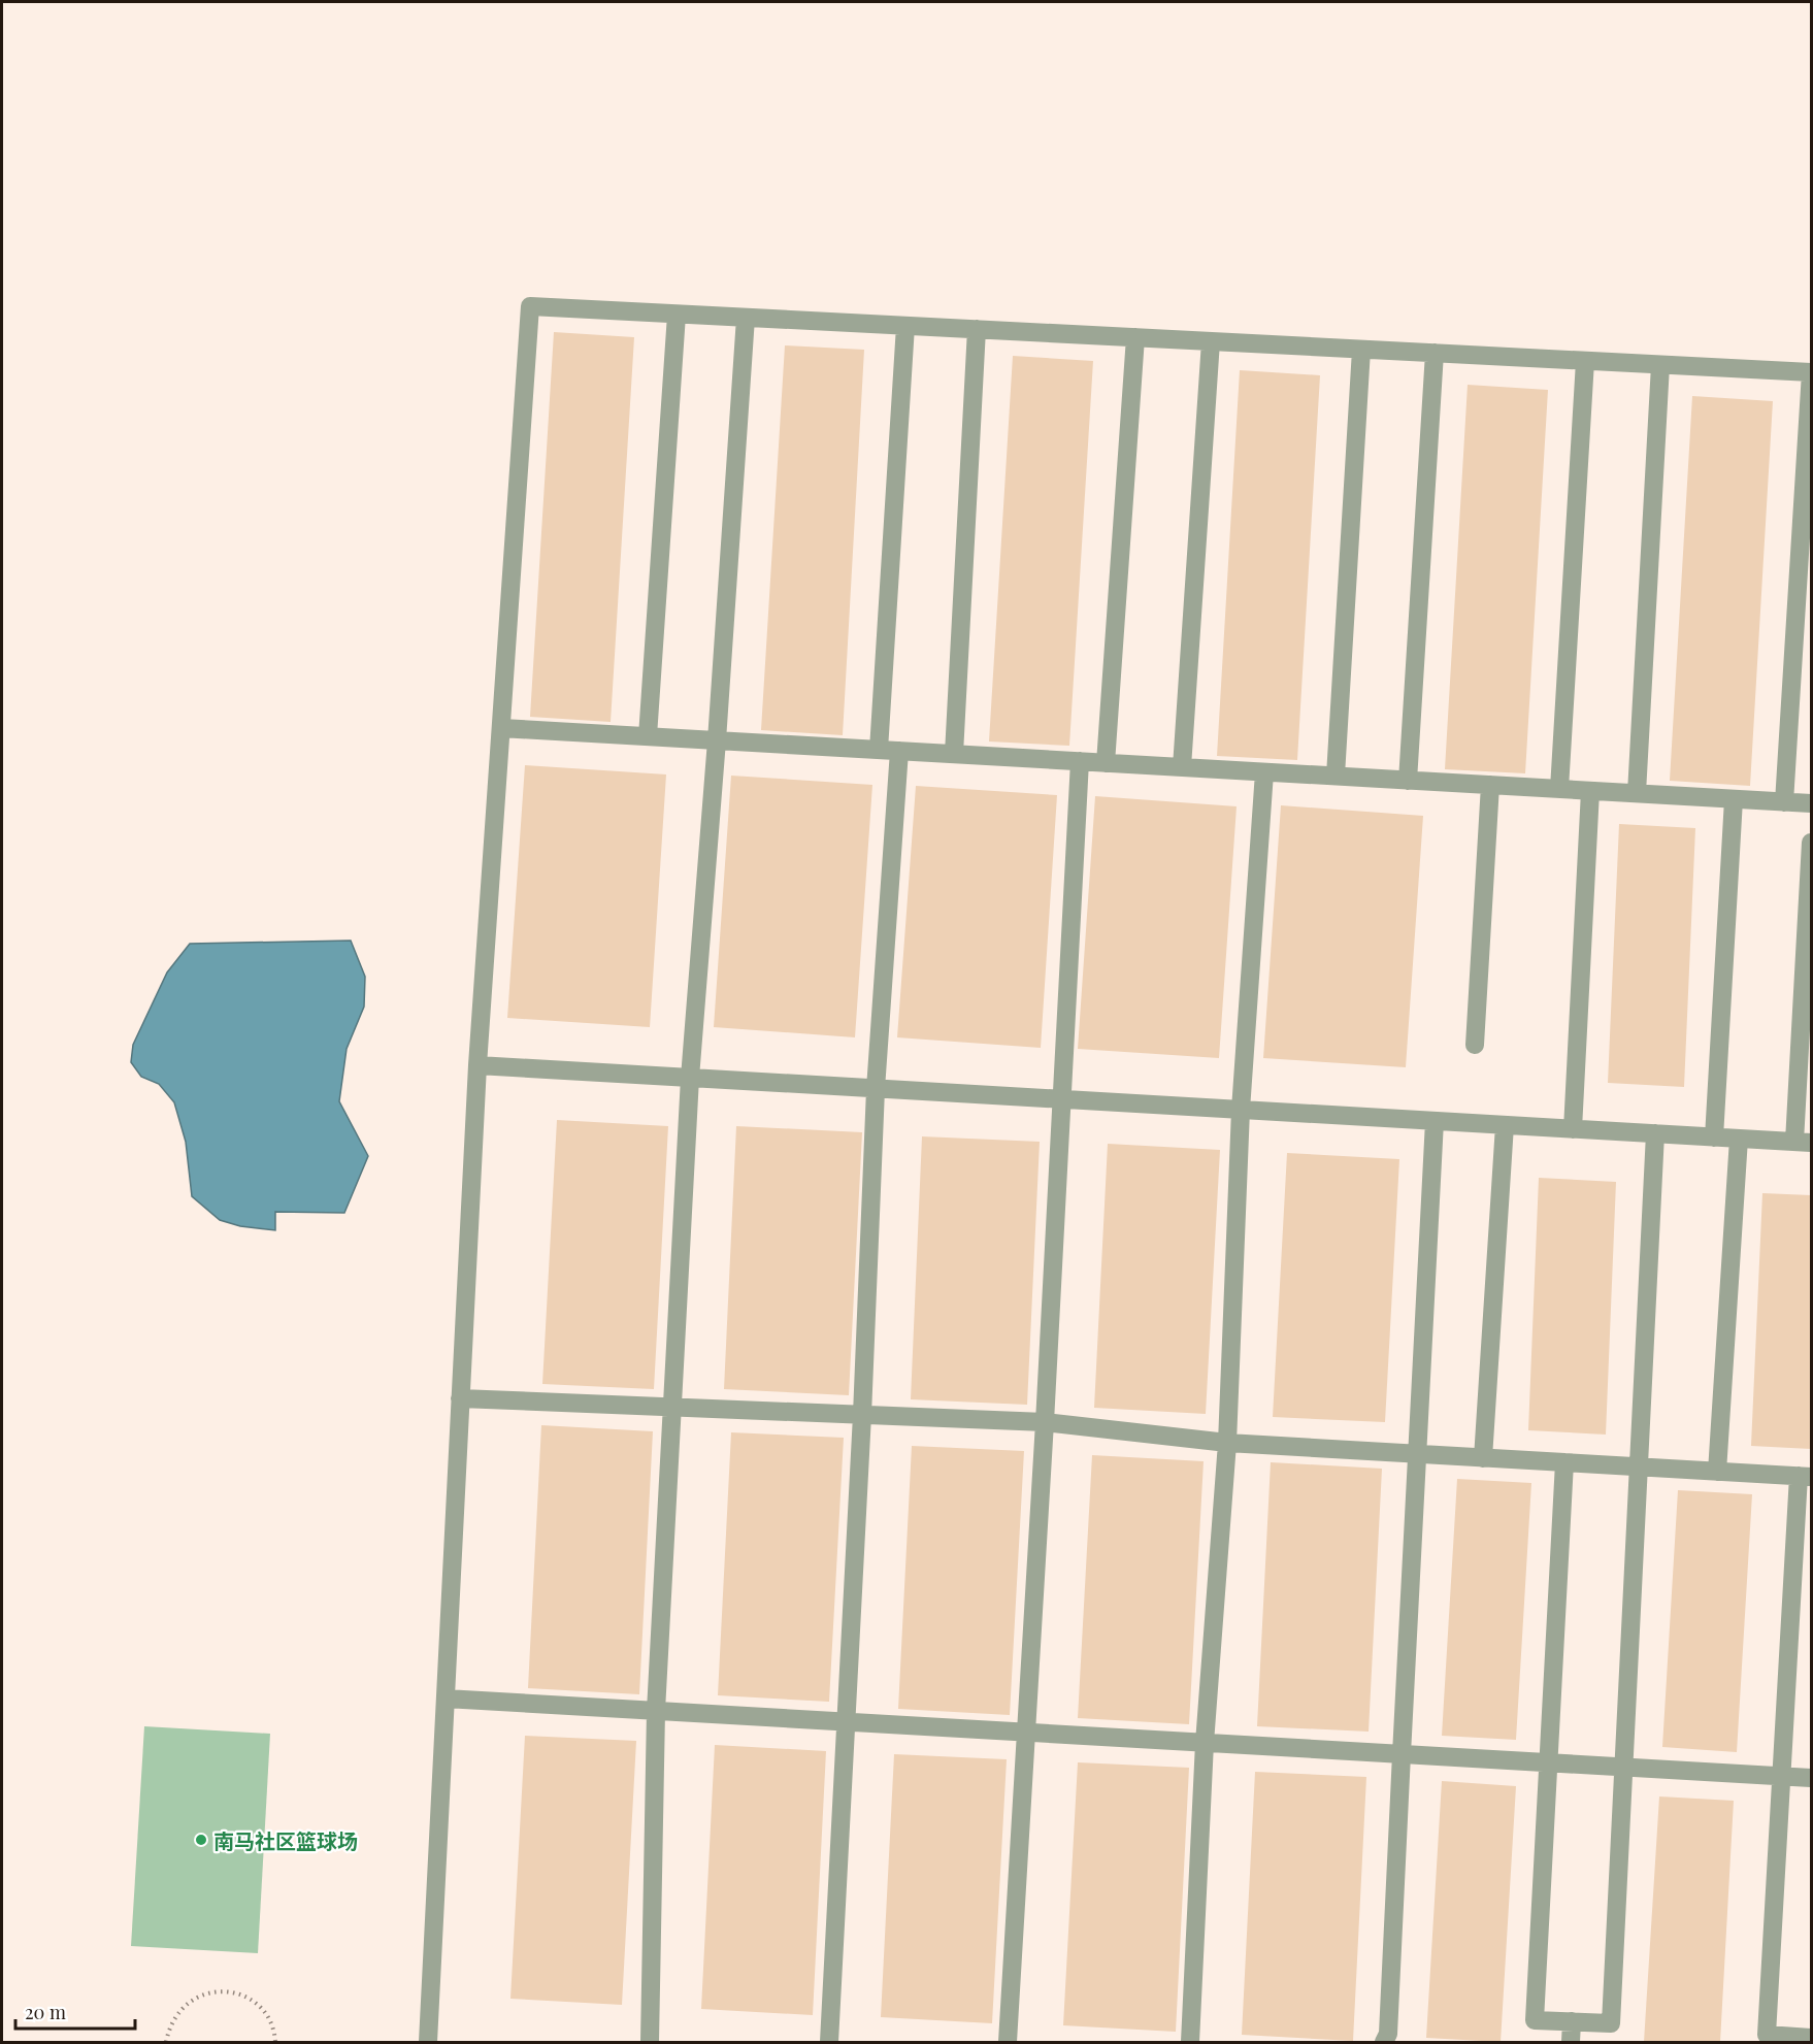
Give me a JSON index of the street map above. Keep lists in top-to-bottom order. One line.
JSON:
{"places":["南马社区篮球场"],"scale_bar":"20 m"}
